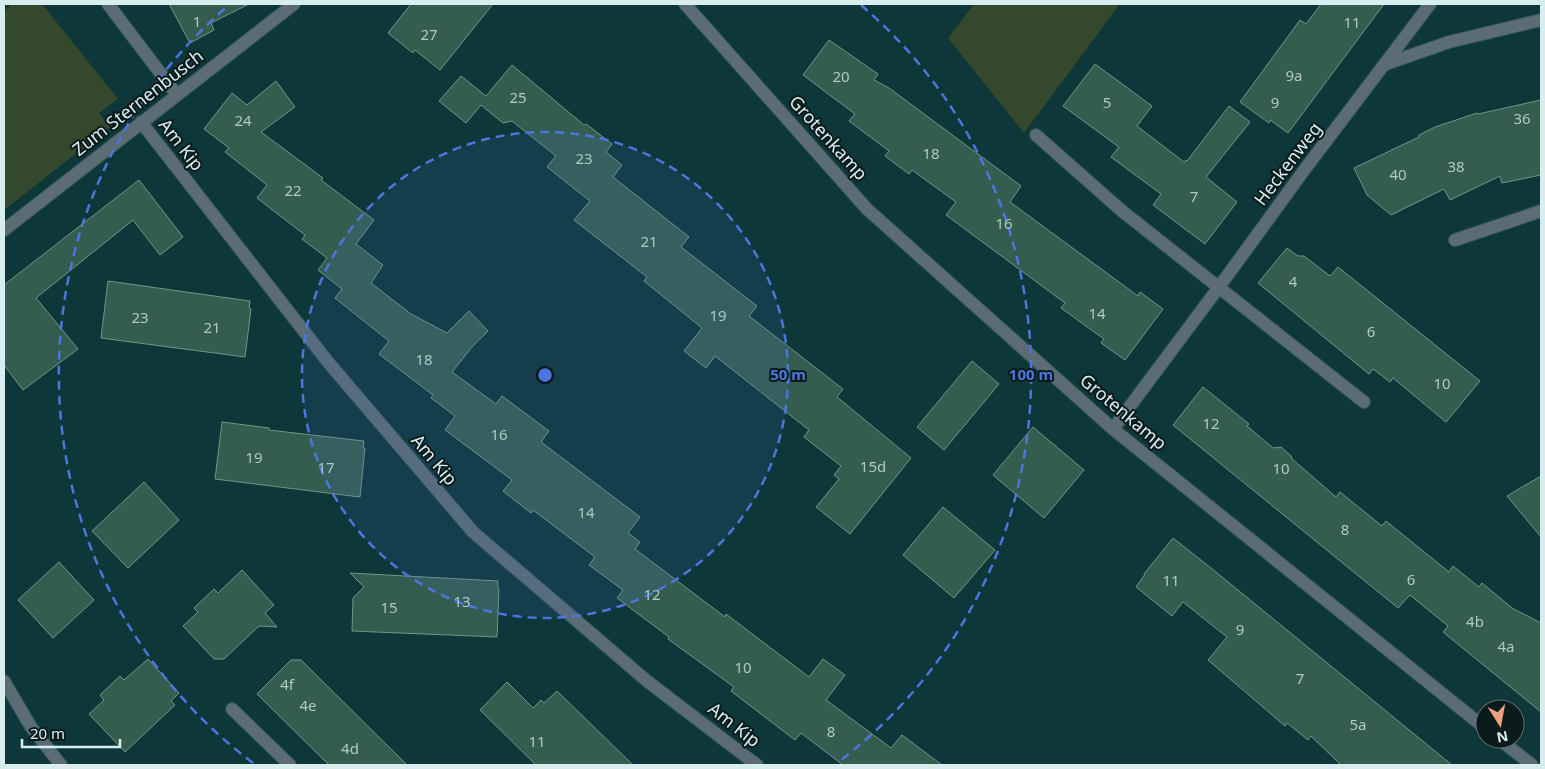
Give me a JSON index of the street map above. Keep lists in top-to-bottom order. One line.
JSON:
{"streets":{"street":["Zum Sternenbusch","Grotenkamp","Am Kip","Heckenweg"]},"crossings":[["Zum Sternenbusch","Am Kip"],["Grotenkamp","Heckenweg"]],"house_numbers":["1","11","27","9a","20","25","5","9","36","24","18","23","38","40","22","7","16","21","4","14","19","23","21","6","18","10","12","16","19","15d","17","10","14","8","6","11","12","13","15","4b","9","4a","10","7","4f","4e","5a","8","11","4d"],"scale_bar":"20 m","north":"bottom","rings":["50 m","100 m"]}
